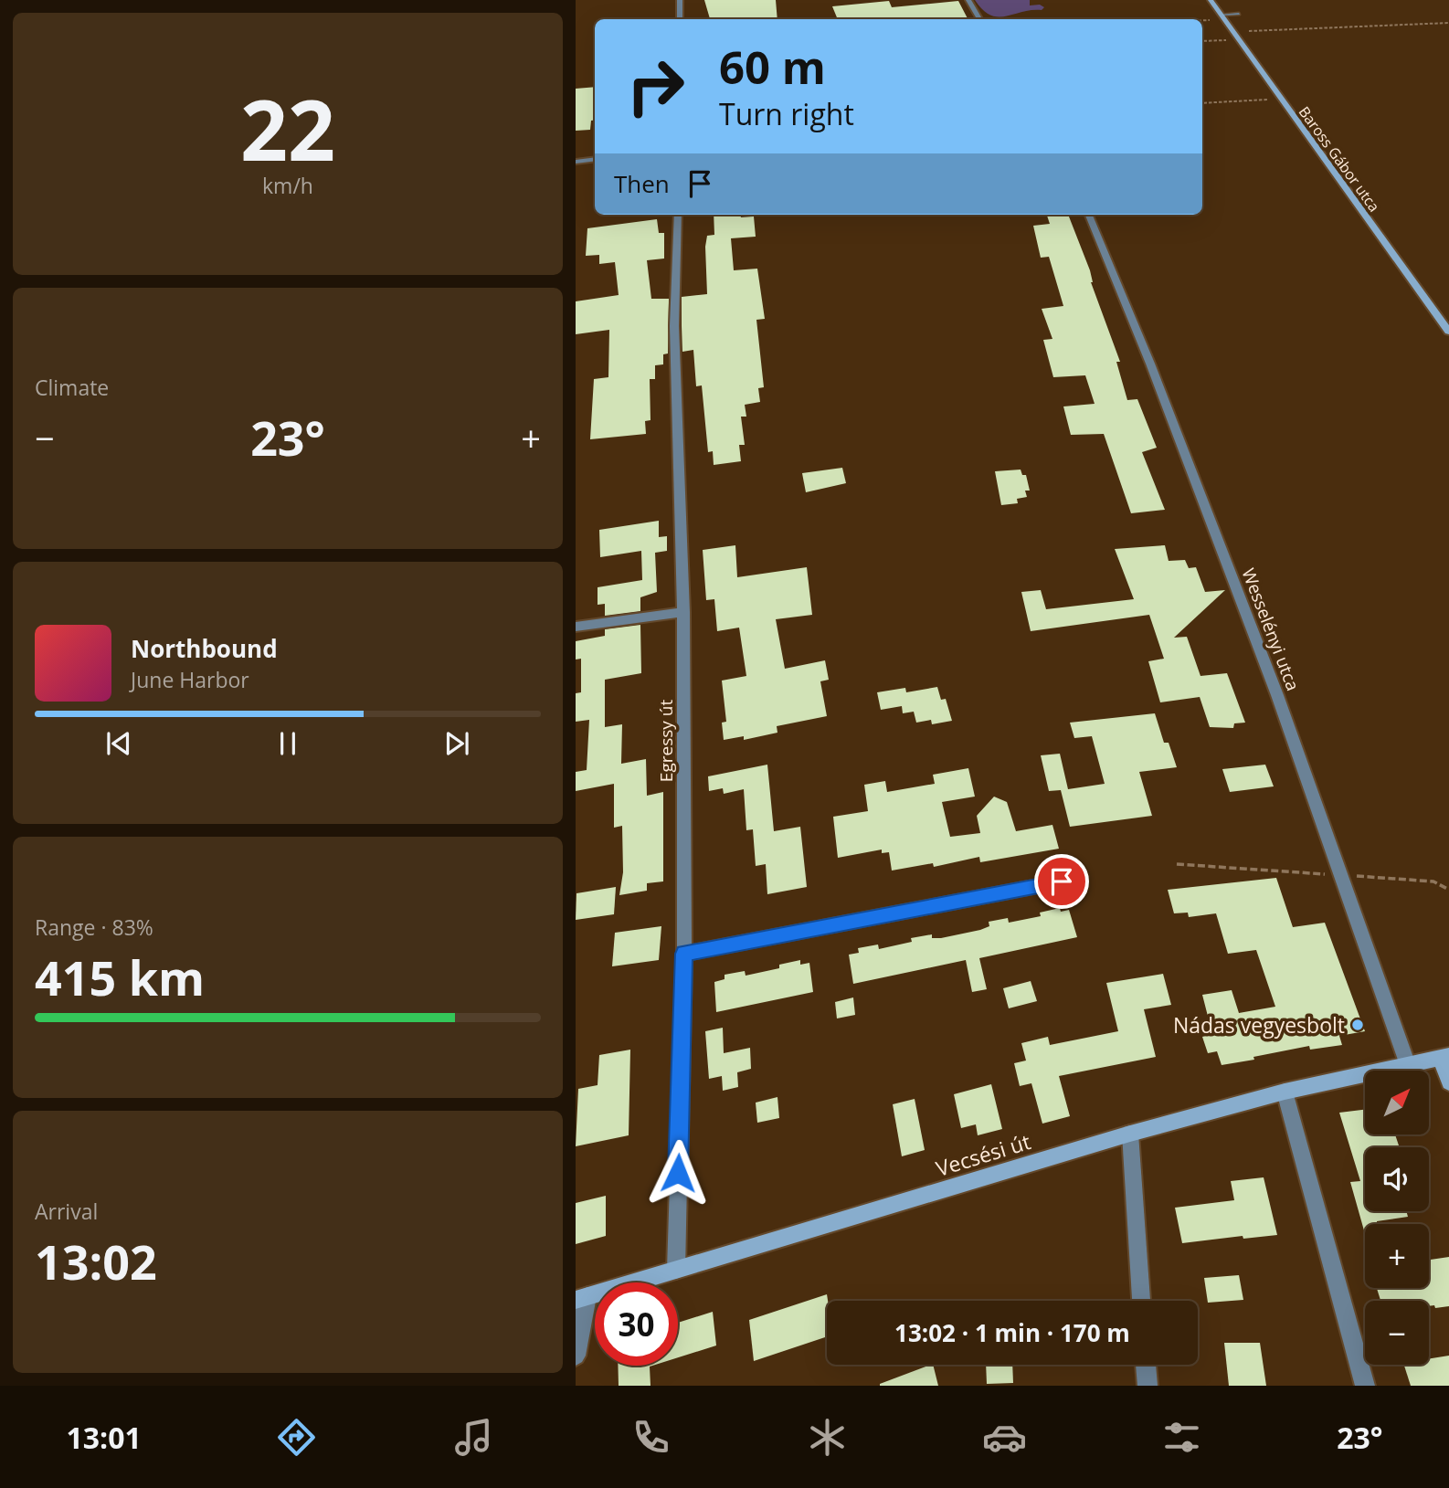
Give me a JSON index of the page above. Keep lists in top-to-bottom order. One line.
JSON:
{"streets":{"street":["Baross Gábor utca","Wesselényi utca","Egressy út","Vecsési út"]},"crossings":[["Wesselényi utca","Vecsési út"],["Egressy út","Vecsési út"]],"places":["Nádas vegyesbolt"],"north":"top right","page":{"tile":[["22","km/h"],"Climate",["Range · 83%","415 km"],["Arrival","13:02"]],"turn":["60 m","Turn right"],"then":"Then","heat":["−","23°","+"],"song":["Northbound","June Harbor"],"map_buttons":["+","−"],"limit":"30","trip":"13:02 · 1 min · 170 m","tabs":["13:01","23°"]}}
